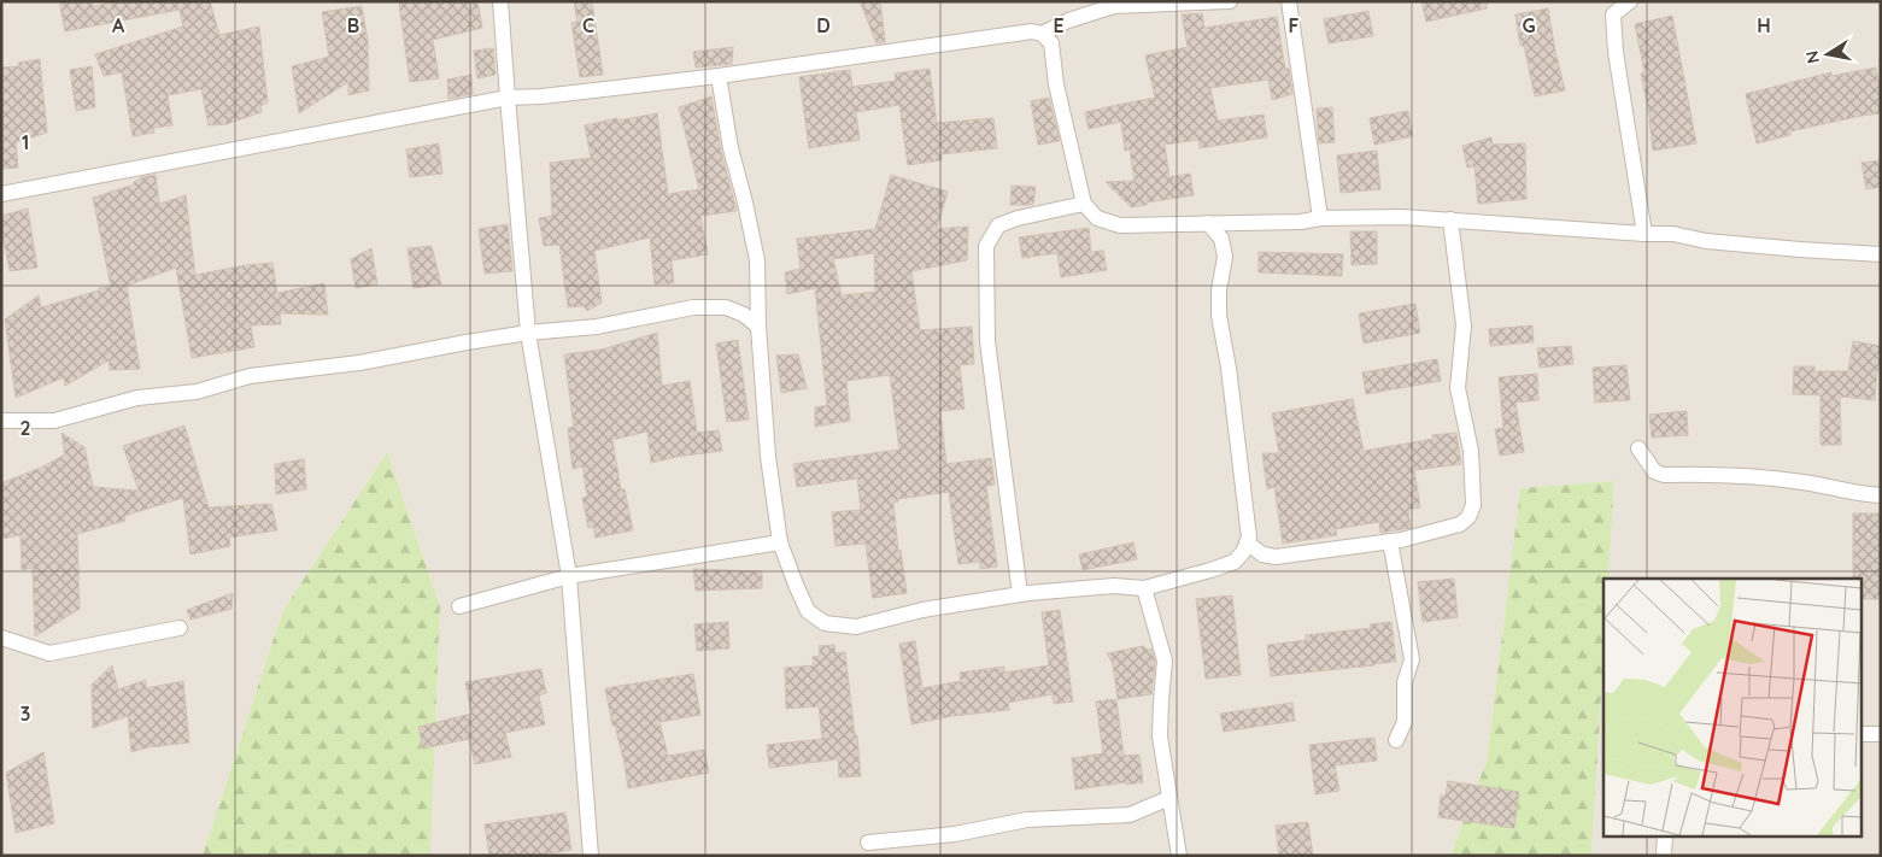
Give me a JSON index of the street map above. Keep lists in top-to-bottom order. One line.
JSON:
{"north":"left","grid":{"columns":["A","B","C","D","E","F","G","H"],"rows":["1","2","3"]}}
